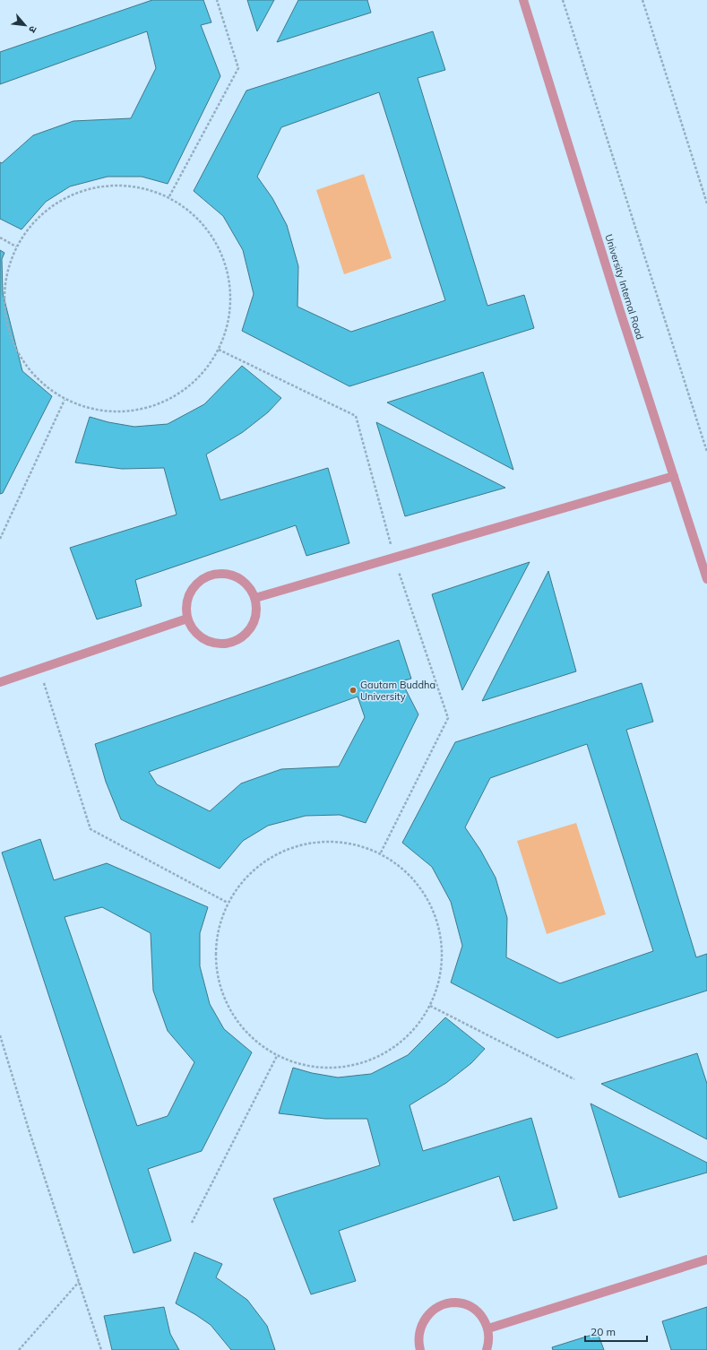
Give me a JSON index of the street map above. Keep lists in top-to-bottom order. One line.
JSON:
{"streets":{"lane":["University Internal Road"]},"places":["Gautam Buddha University"],"scale_bar":"20 m","north":"bottom right"}
